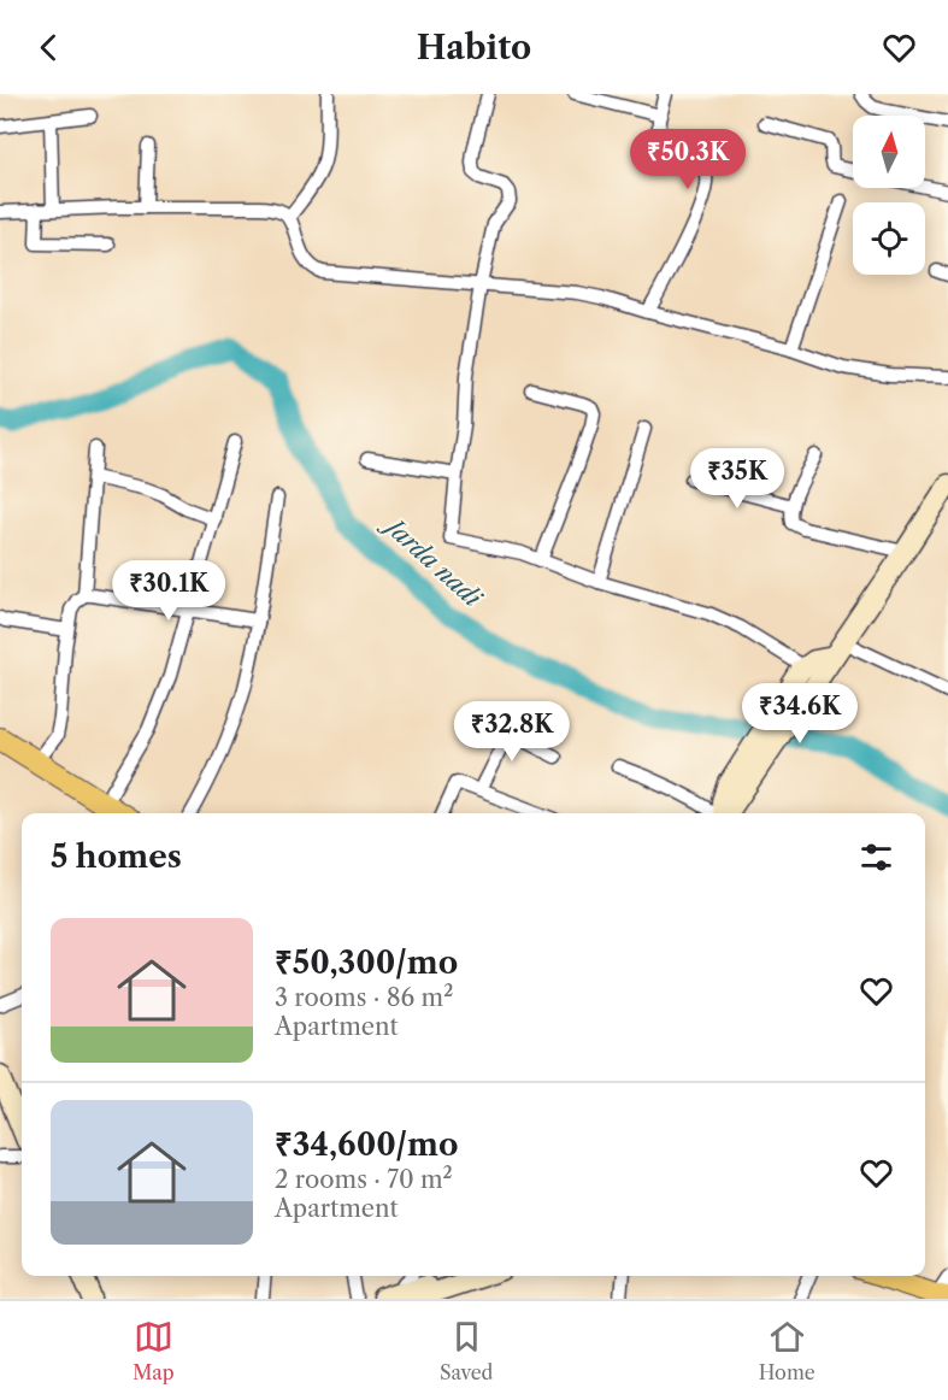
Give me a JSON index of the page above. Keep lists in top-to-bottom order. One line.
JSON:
{"water":["Jarda nadi"],"north":"top","page":{"header":"Habito","price":["₹50.3K","₹35K","₹30.1K","₹34.6K","₹32.8K"],"heading":"5 homes","list":[{"name":"₹50,300/mo","note":"3 rooms · 86 m² · Apartment"},{"name":"₹34,600/mo","note":"2 rooms · 70 m² · Apartment"}],"tabs":["Map","Saved","Home"]}}
